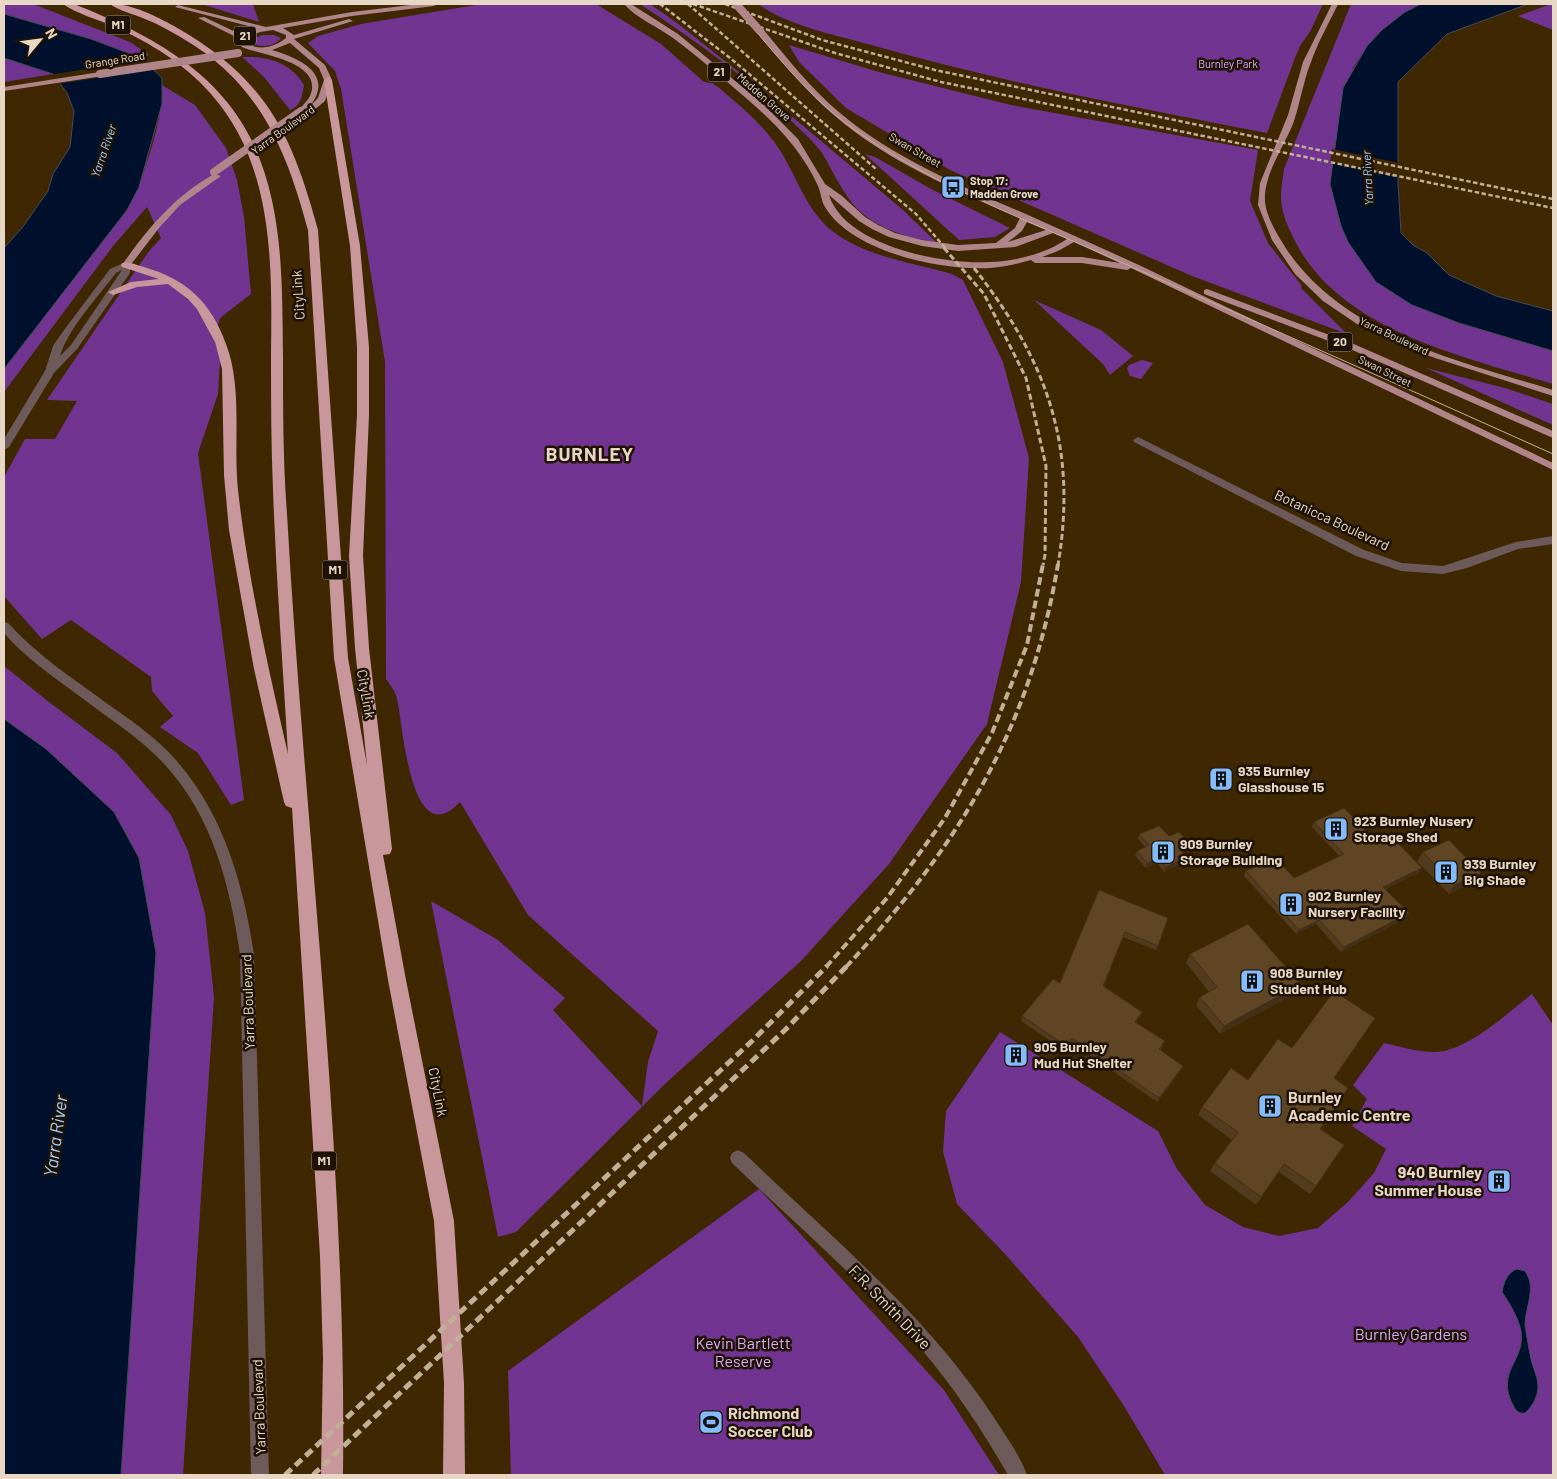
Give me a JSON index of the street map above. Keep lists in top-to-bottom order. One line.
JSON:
{"streets":{"highway":["M1","CityLink"],"main road":["21","Grange Road","Madden Grove","Yarra Boulevard","Swan Street","20"],"street":["Botanicca Boulevard","F.R. Smith Drive"]},"crossings":[["21","Grange Road"],["21","Yarra Boulevard"],["Grange Road","Yarra Boulevard"],["Madden Grove","Swan Street"]],"districts":["BURNLEY"],"water":["Yarra River"],"parks":["Burnley Park","Burnley Gardens","Kevin Bartlett Reserve"],"places":{"bus stop":["Stop 17: Madden Grove"],"building":["935 Burnley Glasshouse 15","923 Burnley Nusery Storage Shed","909 Burnley Storage Building","939 Burnley Big Shade","902 Burnley Nursery Facility","908 Burnley Student Hub","905 Burnley Mud Hut Shelter","Burnley Academic Centre","940 Burnley Summer House"],"sports":["Richmond Soccer Club"]},"north":"top right"}
